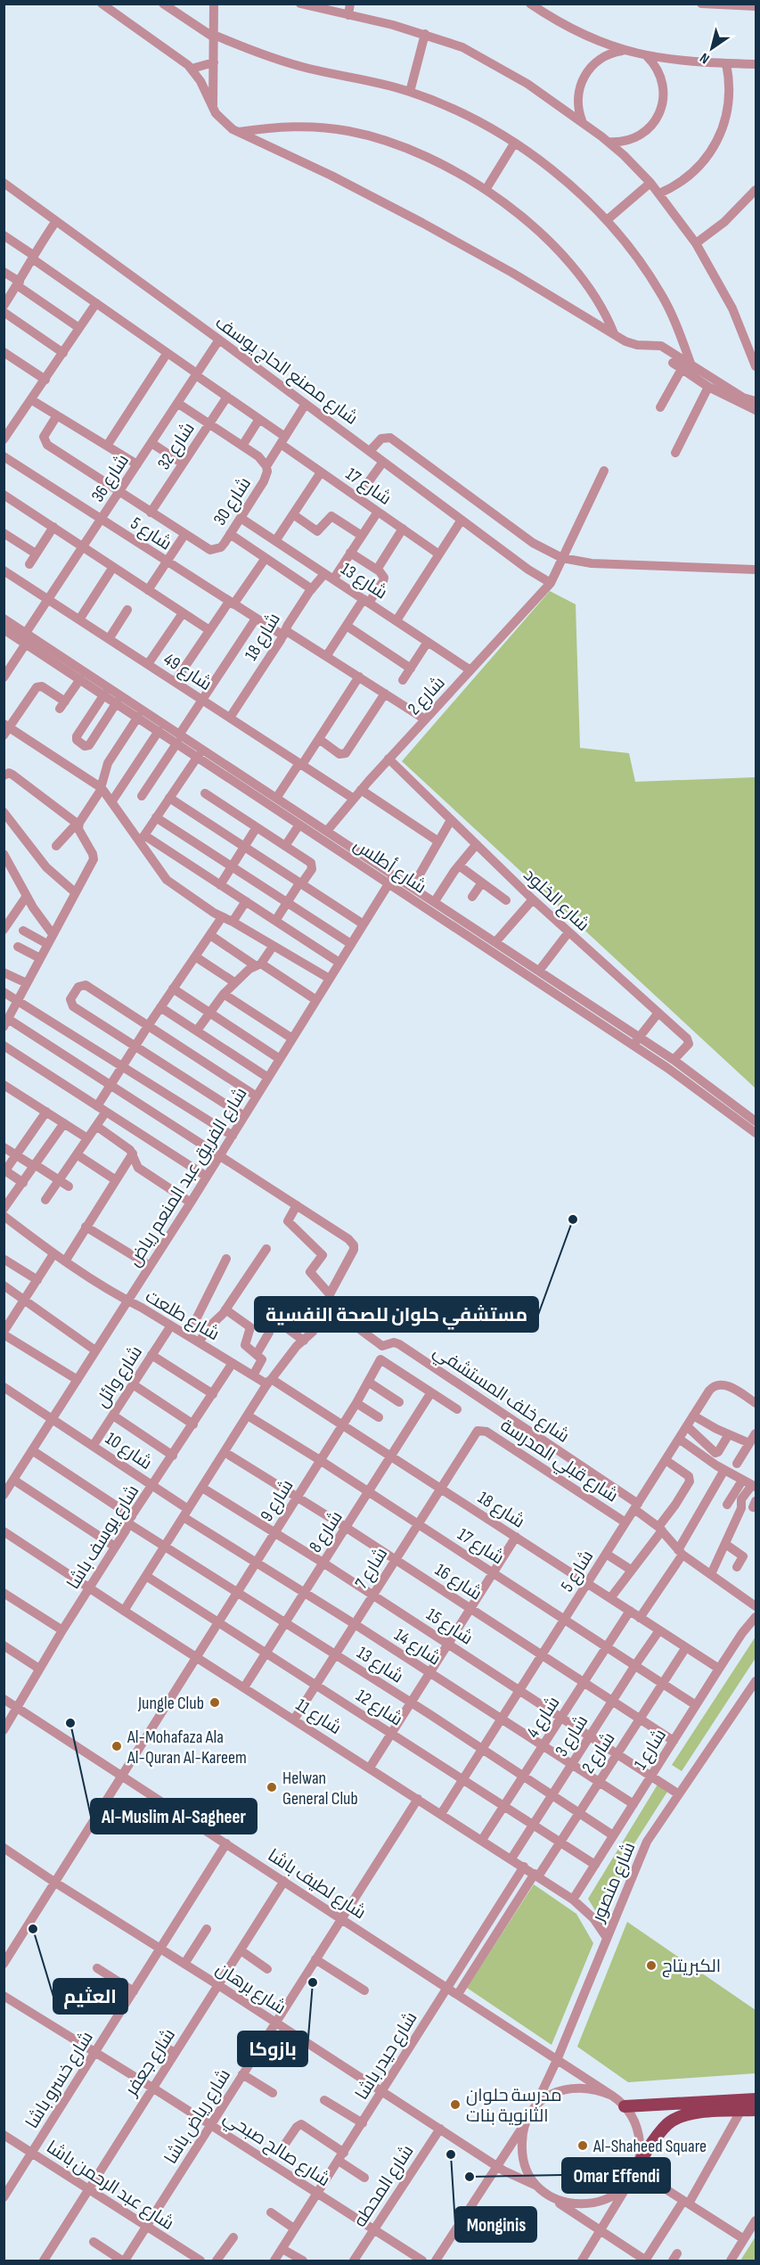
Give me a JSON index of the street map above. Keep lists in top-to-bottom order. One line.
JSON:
{"streets":{"street":["شارع مصنع الحاج يوسف","شارع 32","شارع 36","شارع 17","شارع 30","شارع 5","شارع 13","شارع 18","شارع 49","شارع 2","شارع أطلس","شارع الخلود","شارع الفريق عبد المنعم رياض","شارع طلعت","شارع وائل","شارع خلف المستشفي","شارع 10","شارع قبلي المدرسة","شارع 9","شارع 8","شارع يوسف باشا","شارع 7","شارع 16","شارع 15","شارع 14","شارع 12","شارع 11","شارع 4","شارع 3","شارع 1","شارع منصور","شارع لطيف باشا","شارع برهان","شارع حيدر باشا","شارع جعفر","شارع خسرو باشا","شارع رياض باشا","شارع صالح صبحي","شارع عبد الرحمن باشا","شارع المحطه"]},"crossings":[["شارع مصنع الحاج يوسف","شارع 36"],["شارع مصنع الحاج يوسف","شارع 30"],["شارع مصنع الحاج يوسف","شارع 2"],["شارع 32","شارع 17"],["شارع 36","شارع 17"],["شارع 36","شارع 5"],["شارع 36","شارع 49"],["شارع 36","شارع أطلس"],["شارع 17","شارع 30"],["شارع 17","شارع 5"],["شارع 17","شارع 18"],["شارع 17","شارع 2"],["شارع 17","شارع 9"],["شارع 17","شارع 8"],["شارع 17","شارع 7"],["شارع 17","شارع 4"],["شارع 17","شارع 3"],["شارع 17","شارع 1"],["شارع 30","شارع 13"],["شارع 5","شارع 13"],["شارع 5","شارع 18"],["شارع 5","شارع 2"],["شارع 5","شارع خلف المستشفي"],["شارع 5","شارع قبلي المدرسة"],["شارع 5","شارع 16"],["شارع 5","شارع 15"],["شارع 5","شارع 14"],["شارع 5","شارع 12"],["شارع 5","شارع 11"],["شارع 13","شارع 18"],["شارع 13","شارع 2"],["شارع 13","شارع الفريق عبد المنعم رياض"],["شارع 13","شارع 9"],["شارع 13","شارع 8"],["شارع 13","شارع يوسف باشا"],["شارع 13","شارع 7"],["شارع 13","شارع 4"],["شارع 13","شارع 3"],["شارع 13","شارع 1"],["شارع 18","شارع 49"],["شارع 18","شارع 2"],["شارع 18","شارع طلعت"],["شارع 18","شارع 9"],["شارع 18","شارع 8"],["شارع 18","شارع 7"],["شارع 18","شارع 4"],["شارع 18","شارع 3"],["شارع 18","شارع 1"],["شارع 49","شارع 2"],["شارع 2","شارع أطلس"],["شارع 2","شارع الخلود"],["شارع 2","شارع 16"],["شارع 2","شارع 15"],["شارع 2","شارع 14"],["شارع 2","شارع 12"],["شارع 2","شارع 11"],["شارع 2","شارع لطيف باشا"],["شارع أطلس","شارع الخلود"],["شارع أطلس","شارع الفريق عبد المنعم رياض"],["شارع الفريق عبد المنعم رياض","شارع طلعت"],["شارع الفريق عبد المنعم رياض","شارع 10"],["شارع طلعت","شارع وائل"],["شارع طلعت","شارع يوسف باشا"],["شارع وائل","شارع 10"],["شارع 10","شارع يوسف باشا"],["شارع 10","شارع 14"],["شارع قبلي المدرسة","شارع 7"],["شارع 9","شارع 8"],["شارع 9","شارع 16"],["شارع 9","شارع 15"],["شارع 9","شارع 14"],["شارع 9","شارع 12"],["شارع 9","شارع 11"],["شارع 9","شارع لطيف باشا"],["شارع 9","شارع برهان"],["شارع 8","شارع 16"],["شارع 8","شارع 15"],["شارع 8","شارع 14"],["شارع 8","شارع 12"],["شارع 8","شارع 11"],["شارع يوسف باشا","شارع 11"],["شارع يوسف باشا","شارع لطيف باشا"],["شارع 7","شارع 16"],["شارع 7","شارع 15"],["شارع 7","شارع 14"],["شارع 7","شارع 12"],["شارع 7","شارع 11"],["شارع 16","شارع 4"],["شارع 16","شارع 3"],["شارع 16","شارع 1"],["شارع 15","شارع 4"],["شارع 15","شارع 3"],["شارع 15","شارع 1"],["شارع 15","شارع منصور"],["شارع 14","شارع 4"],["شارع 14","شارع 3"],["شارع 14","شارع 1"],["شارع 12","شارع 4"],["شارع 12","شارع 3"],["شارع 12","شارع 1"],["شارع 11","شارع 4"],["شارع 11","شارع 3"],["شارع 11","شارع 1"],["شارع 11","شارع منصور"],["شارع 11","شارع حيدر باشا"],["شارع 11","شارع رياض باشا"],["شارع منصور","شارع لطيف باشا"],["شارع منصور","شارع برهان"],["شارع لطيف باشا","شارع برهان"],["شارع لطيف باشا","شارع حيدر باشا"],["شارع لطيف باشا","شارع جعفر"],["شارع لطيف باشا","شارع خسرو باشا"],["شارع لطيف باشا","شارع رياض باشا"],["شارع برهان","شارع حيدر باشا"],["شارع برهان","شارع جعفر"],["شارع برهان","شارع خسرو باشا"],["شارع برهان","شارع رياض باشا"],["شارع برهان","شارع المحطه"],["شارع حيدر باشا","شارع صالح صبحي"],["شارع جعفر","شارع صالح صبحي"],["شارع جعفر","شارع عبد الرحمن باشا"],["شارع خسرو باشا","شارع صالح صبحي"],["شارع خسرو باشا","شارع عبد الرحمن باشا"],["شارع رياض باشا","شارع صالح صبحي"],["شارع رياض باشا","شارع عبد الرحمن باشا"],["شارع صالح صبحي","شارع المحطه"]],"places":["مستشفي حلوان للصحة النفسية","Jungle Club","Al-Muslim Al-Sagheer","Al-Mohafaza Ala Al-Quran Al-Kareem","Helwan General Club","العثيم","الكبريتاج","بازوكا","مدرسة حلوان الثانوية بنات","Al-Shaheed Square","Monginis","Omar Effendi"],"north":"bottom left"}
